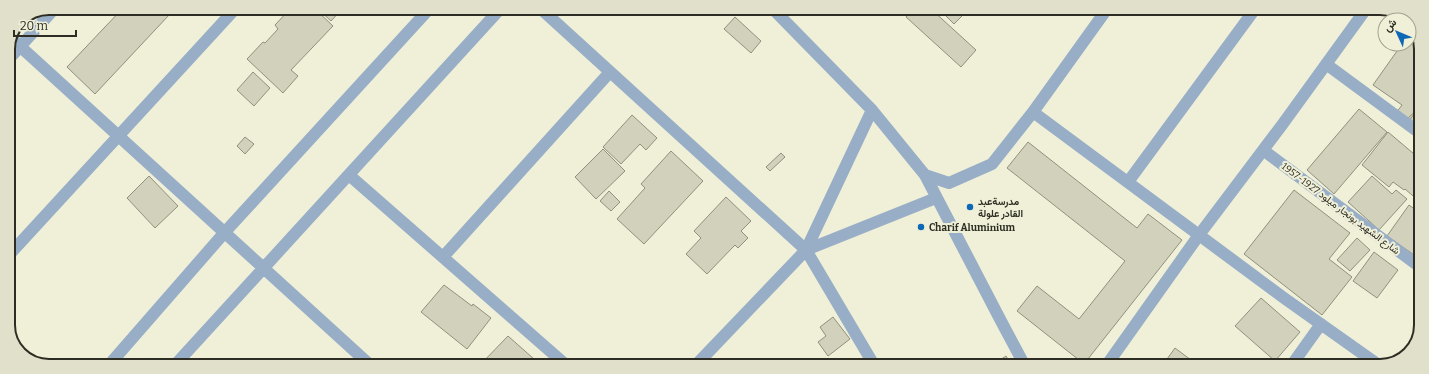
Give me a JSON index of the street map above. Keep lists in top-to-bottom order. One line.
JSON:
{"streets":{"street":["شارع الشهيد بونجار ميلود 1927-1957"]},"places":["مدرسةعبد القادر علولة","Charif Aluminium"],"scale_bar":"20 m","north":"top left"}
